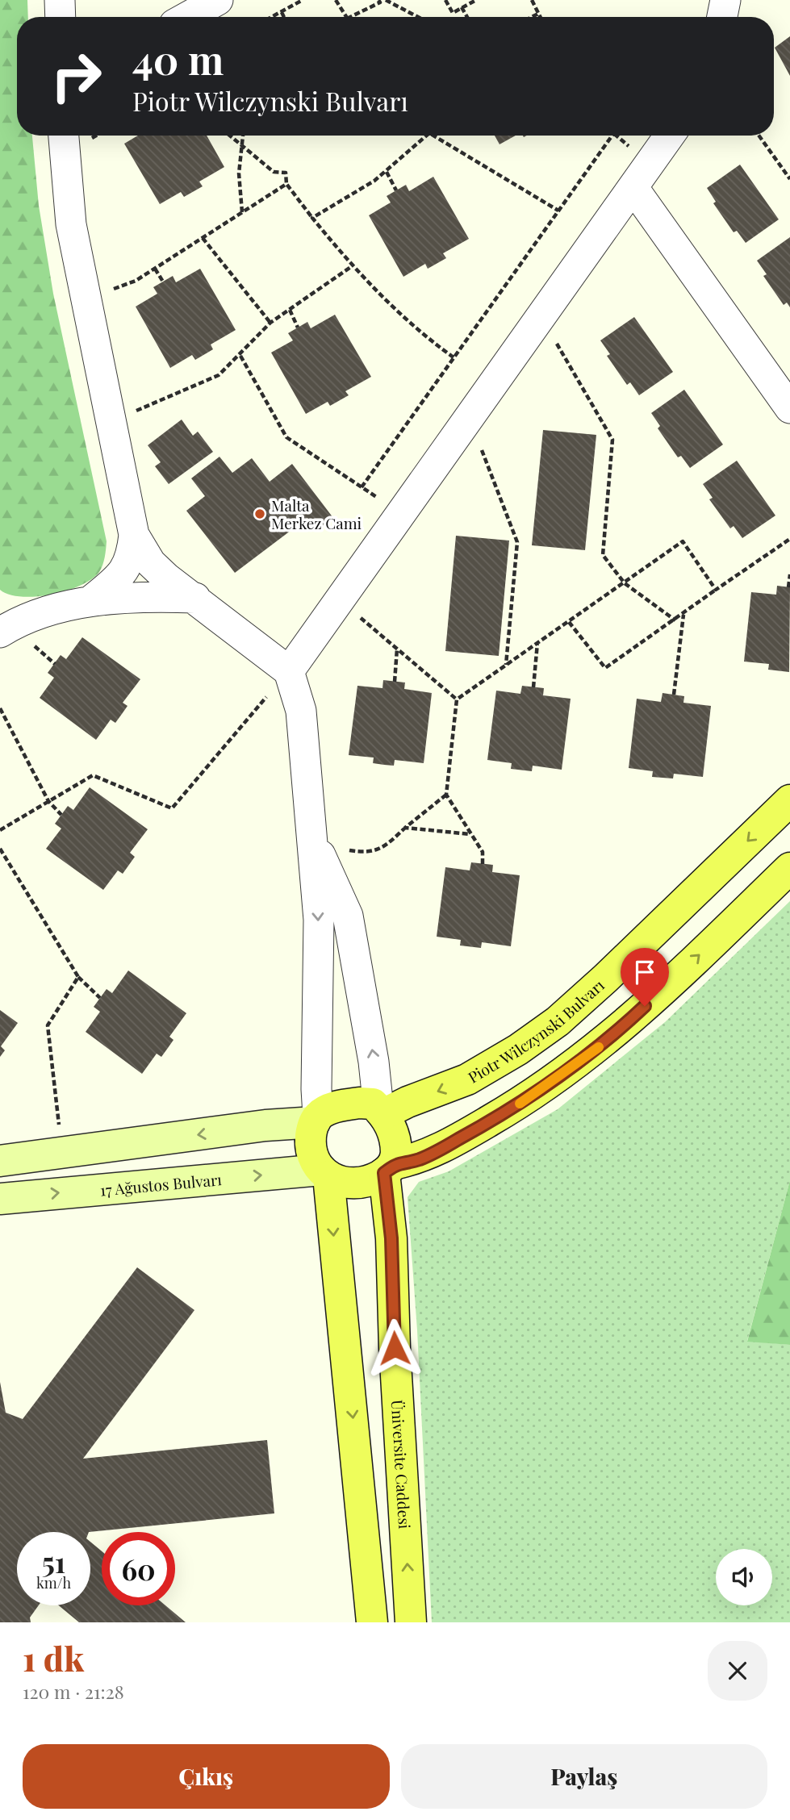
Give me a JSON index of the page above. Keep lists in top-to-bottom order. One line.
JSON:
{"streets":{"main road":["Piotr Wilczynski Bulvarı","17 Ağustos Bulvarı","Üniversite Caddesi"]},"crossings":[["Piotr Wilczynski Bulvarı","17 Ağustos Bulvarı"],["Piotr Wilczynski Bulvarı","Üniversite Caddesi"],["17 Ağustos Bulvarı","Üniversite Caddesi"]],"places":["Malta Merkez Cami"],"page":{"turn":["40 m","Piotr Wilczynski Bulvarı"],"speed":"51 km/h","limit":"60","heading":["1 dk","120 m · 21:28"],"buttons":["Çıkış","Paylaş"]}}
